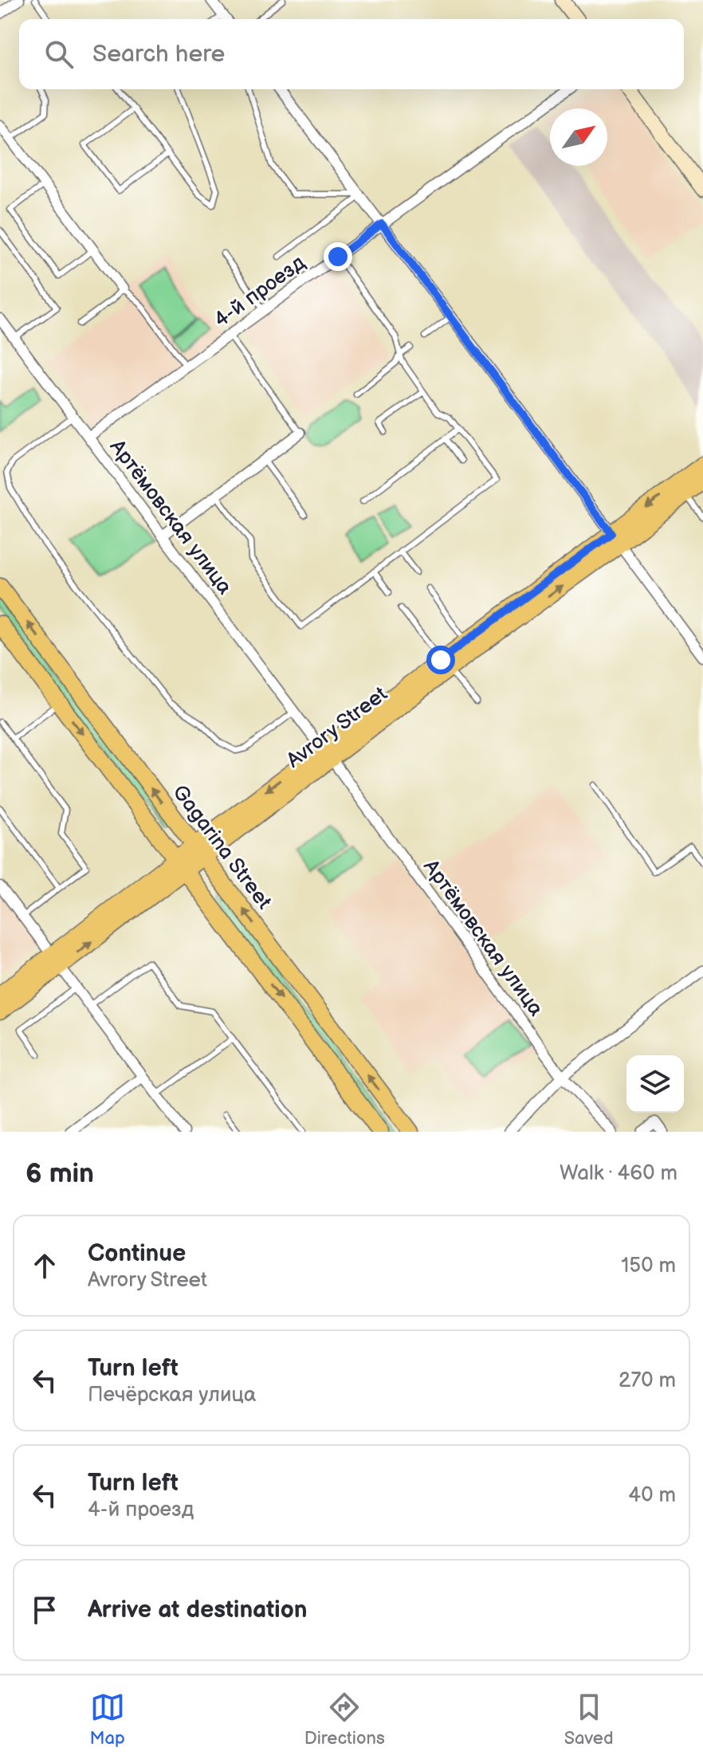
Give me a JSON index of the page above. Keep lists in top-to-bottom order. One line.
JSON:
{"streets":{"main road":["Avrory Street","Gagarina Street"],"street":["4-й проезд","Артёмовская улица"]},"crossings":[["4-й проезд","Артёмовская улица"],["Артёмовская улица","Avrory Street"],["Avrory Street","Gagarina Street"]],"north":"top right","page":{"search":"Search here","heading":["6 min","Walk · 460 m"],"list":[["Continue","Avrory Street","150 m"],["Turn left","Печёрская улица","270 m"],["Turn left","4-й проезд","40 m"],"Arrive at destination"],"nav":["Map","Directions","Saved"]}}
